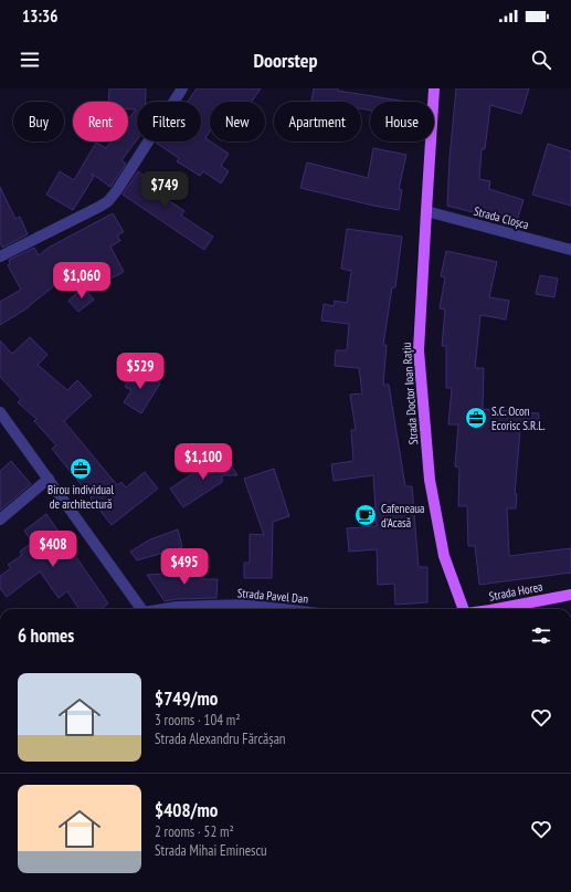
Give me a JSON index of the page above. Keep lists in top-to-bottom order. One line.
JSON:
{"streets":{"main road":["Strada Doctor Ioan Rațiu","Strada Horea"],"street":["Strada Cloșca","Strada Pavel Dan"]},"crossings":[["Strada Cloșca","Strada Doctor Ioan Rațiu"]],"places":{"office":["S.C. Ocon Ecorisc S.R.L.","Birou individual de architectură"],"cafe":["Cafeneaua d'Acasă"]},"page":{"status":"13:36","header":"Doorstep","chip":["Buy","Rent","Filters","New","Apartment","House"],"price":["$749","$1,060","$529","$1,100","$408","$495"],"heading":"6 homes","list":[{"name":"$749/mo","note":"3 rooms · 104 m² · Strada Alexandru Fărcășan"},{"name":"$408/mo","note":"2 rooms · 52 m² · Strada Mihai Eminescu"}]}}
